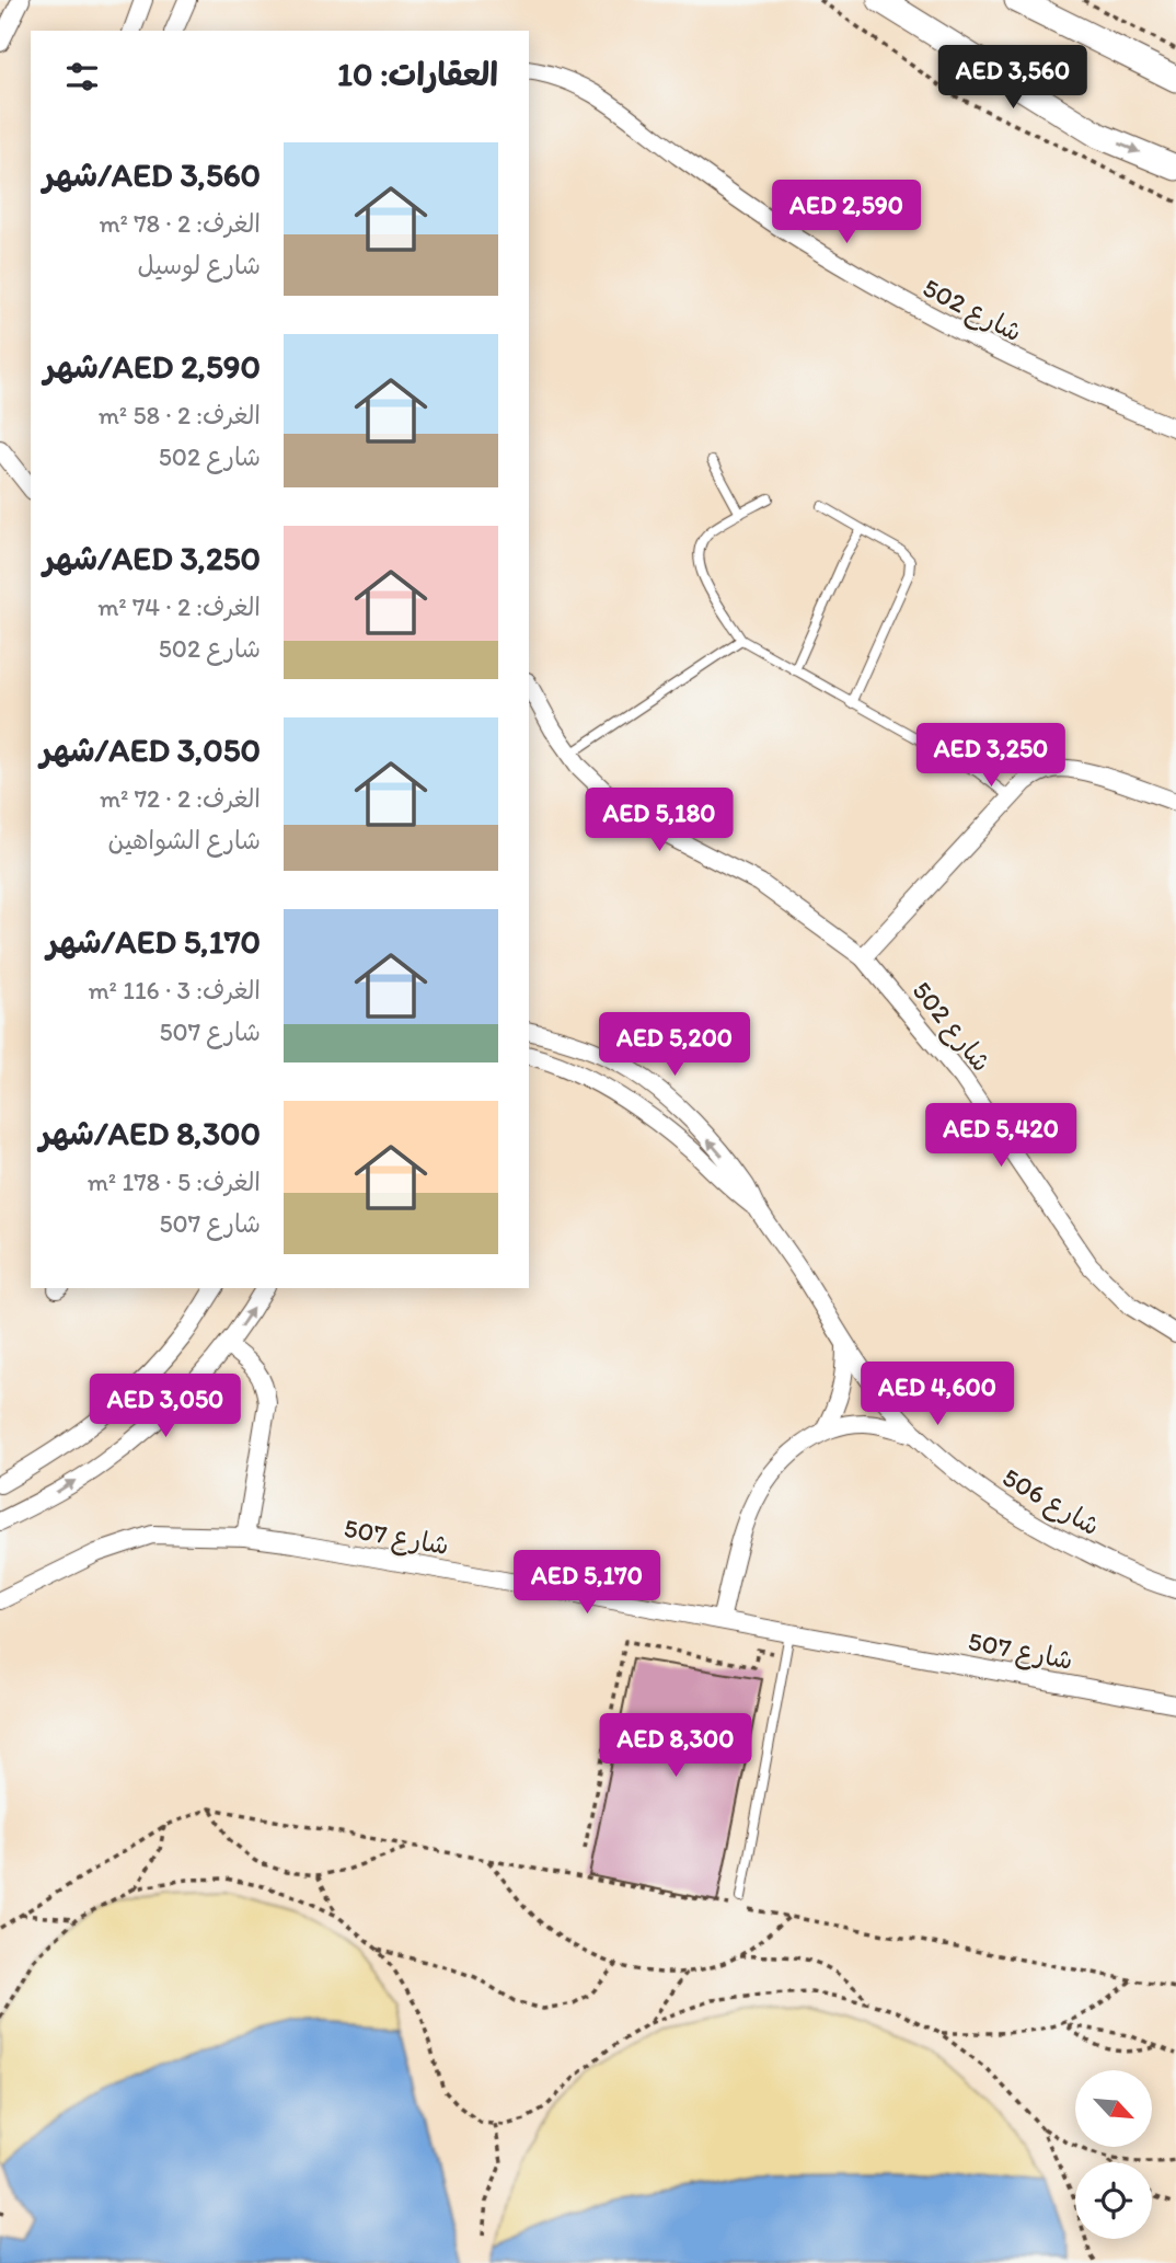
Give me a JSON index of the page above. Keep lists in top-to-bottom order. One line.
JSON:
{"streets":{"street":["شارع 502","شارع 506","شارع 507"]},"north":"bottom right","page":{"heading":"العقارات: 10","price":["AED 3,560","AED 2,590","AED 3,250","AED 5,180","AED 5,200","AED 5,420","AED 4,600","AED 3,050","AED 5,170","AED 8,300"],"list":[{"name":"AED 3,560/شهر","note":"الغرف: 2 · 78 m² · شارع لوسيل"},{"name":"AED 2,590/شهر","note":"الغرف: 2 · 58 m² · شارع 502"},{"name":"AED 3,250/شهر","note":"الغرف: 2 · 74 m² · شارع 502"},{"name":"AED 3,050/شهر","note":"الغرف: 2 · 72 m² · شارع الشواهين"},{"name":"AED 5,170/شهر","note":"الغرف: 3 · 116 m² · شارع 507"},{"name":"AED 8,300/شهر","note":"الغرف: 5 · 178 m² · شارع 507"}]}}
